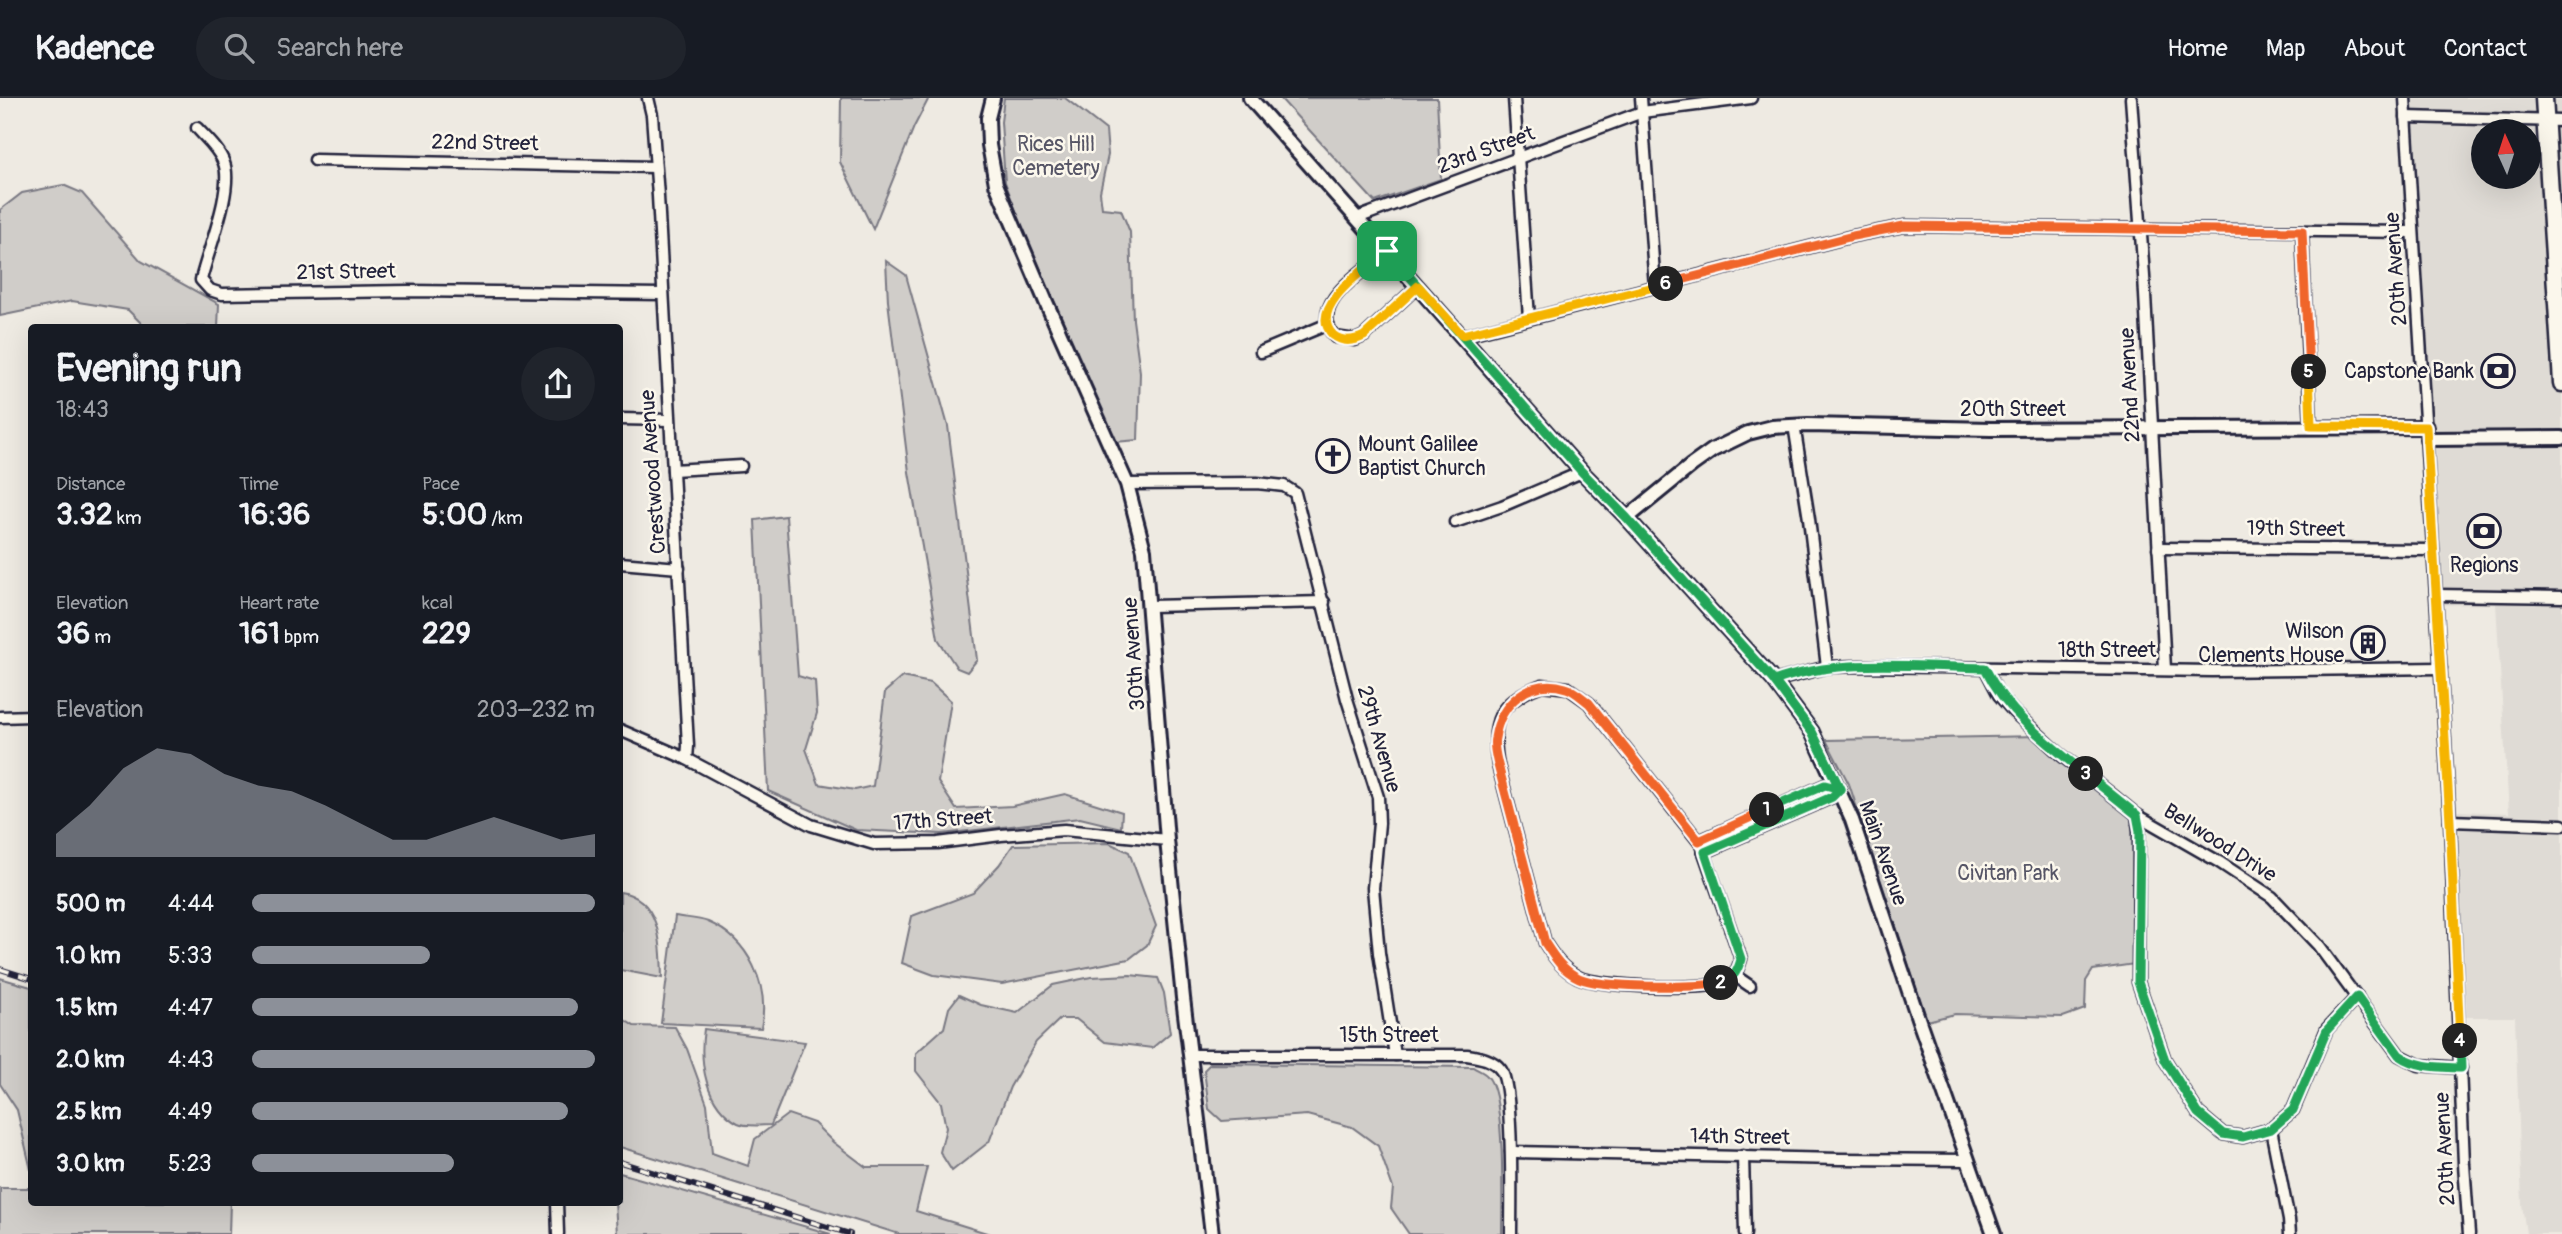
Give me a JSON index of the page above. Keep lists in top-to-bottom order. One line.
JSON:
{"streets":{"street":["22nd Street","23rd Street","20th Avenue","21st Street","22nd Avenue","20th Street","Crestwood Avenue","19th Street","18th Street","30th Avenue","29th Avenue","17th Street","Bellwood Drive","Main Avenue","15th Street","14th Street"]},"crossings":[["22nd Street","Crestwood Avenue"],["23rd Street","Main Avenue"],["20th Avenue","20th Street"],["20th Avenue","19th Street"],["20th Avenue","18th Street"],["20th Avenue","Bellwood Drive"],["21st Street","Crestwood Avenue"],["22nd Avenue","20th Street"],["22nd Avenue","19th Street"],["22nd Avenue","18th Street"],["20th Street","Main Avenue"],["Crestwood Avenue","17th Street"],["18th Street","Bellwood Drive"],["18th Street","Main Avenue"],["30th Avenue","29th Avenue"],["30th Avenue","17th Street"],["30th Avenue","15th Street"],["29th Avenue","15th Street"],["Main Avenue","14th Street"],["15th Street","14th Street"]],"parks":["Rices Hill Cemetery","Civitan Park"],"places":{"bank":["Capstone Bank","Regions"],"church":["Mount Galilee Baptist Church"],"building":["Wilson Clements House"]},"north":"top","page":{"header":"Kadence","search":"Search here","nav":["Home","Map","About","Contact"],"pins":["6","5","3","1","2","4"],"heading":["Evening run","18:43"],"stats":[["Distance","3.32 km"],["Time","16:36"],["Pace","5:00 /km"],["Elevation","36 m"],["Heart rate","161 bpm"],["kcal","229"]],"chart":["Elevation","203–232 m"],"list":[{"name":"500 m","note":"4:44"},{"name":"1.0 km","note":"5:33"},{"name":"1.5 km","note":"4:47"},{"name":"2.0 km","note":"4:43"},{"name":"2.5 km","note":"4:49"},{"name":"3.0 km","note":"5:23"}]}}
